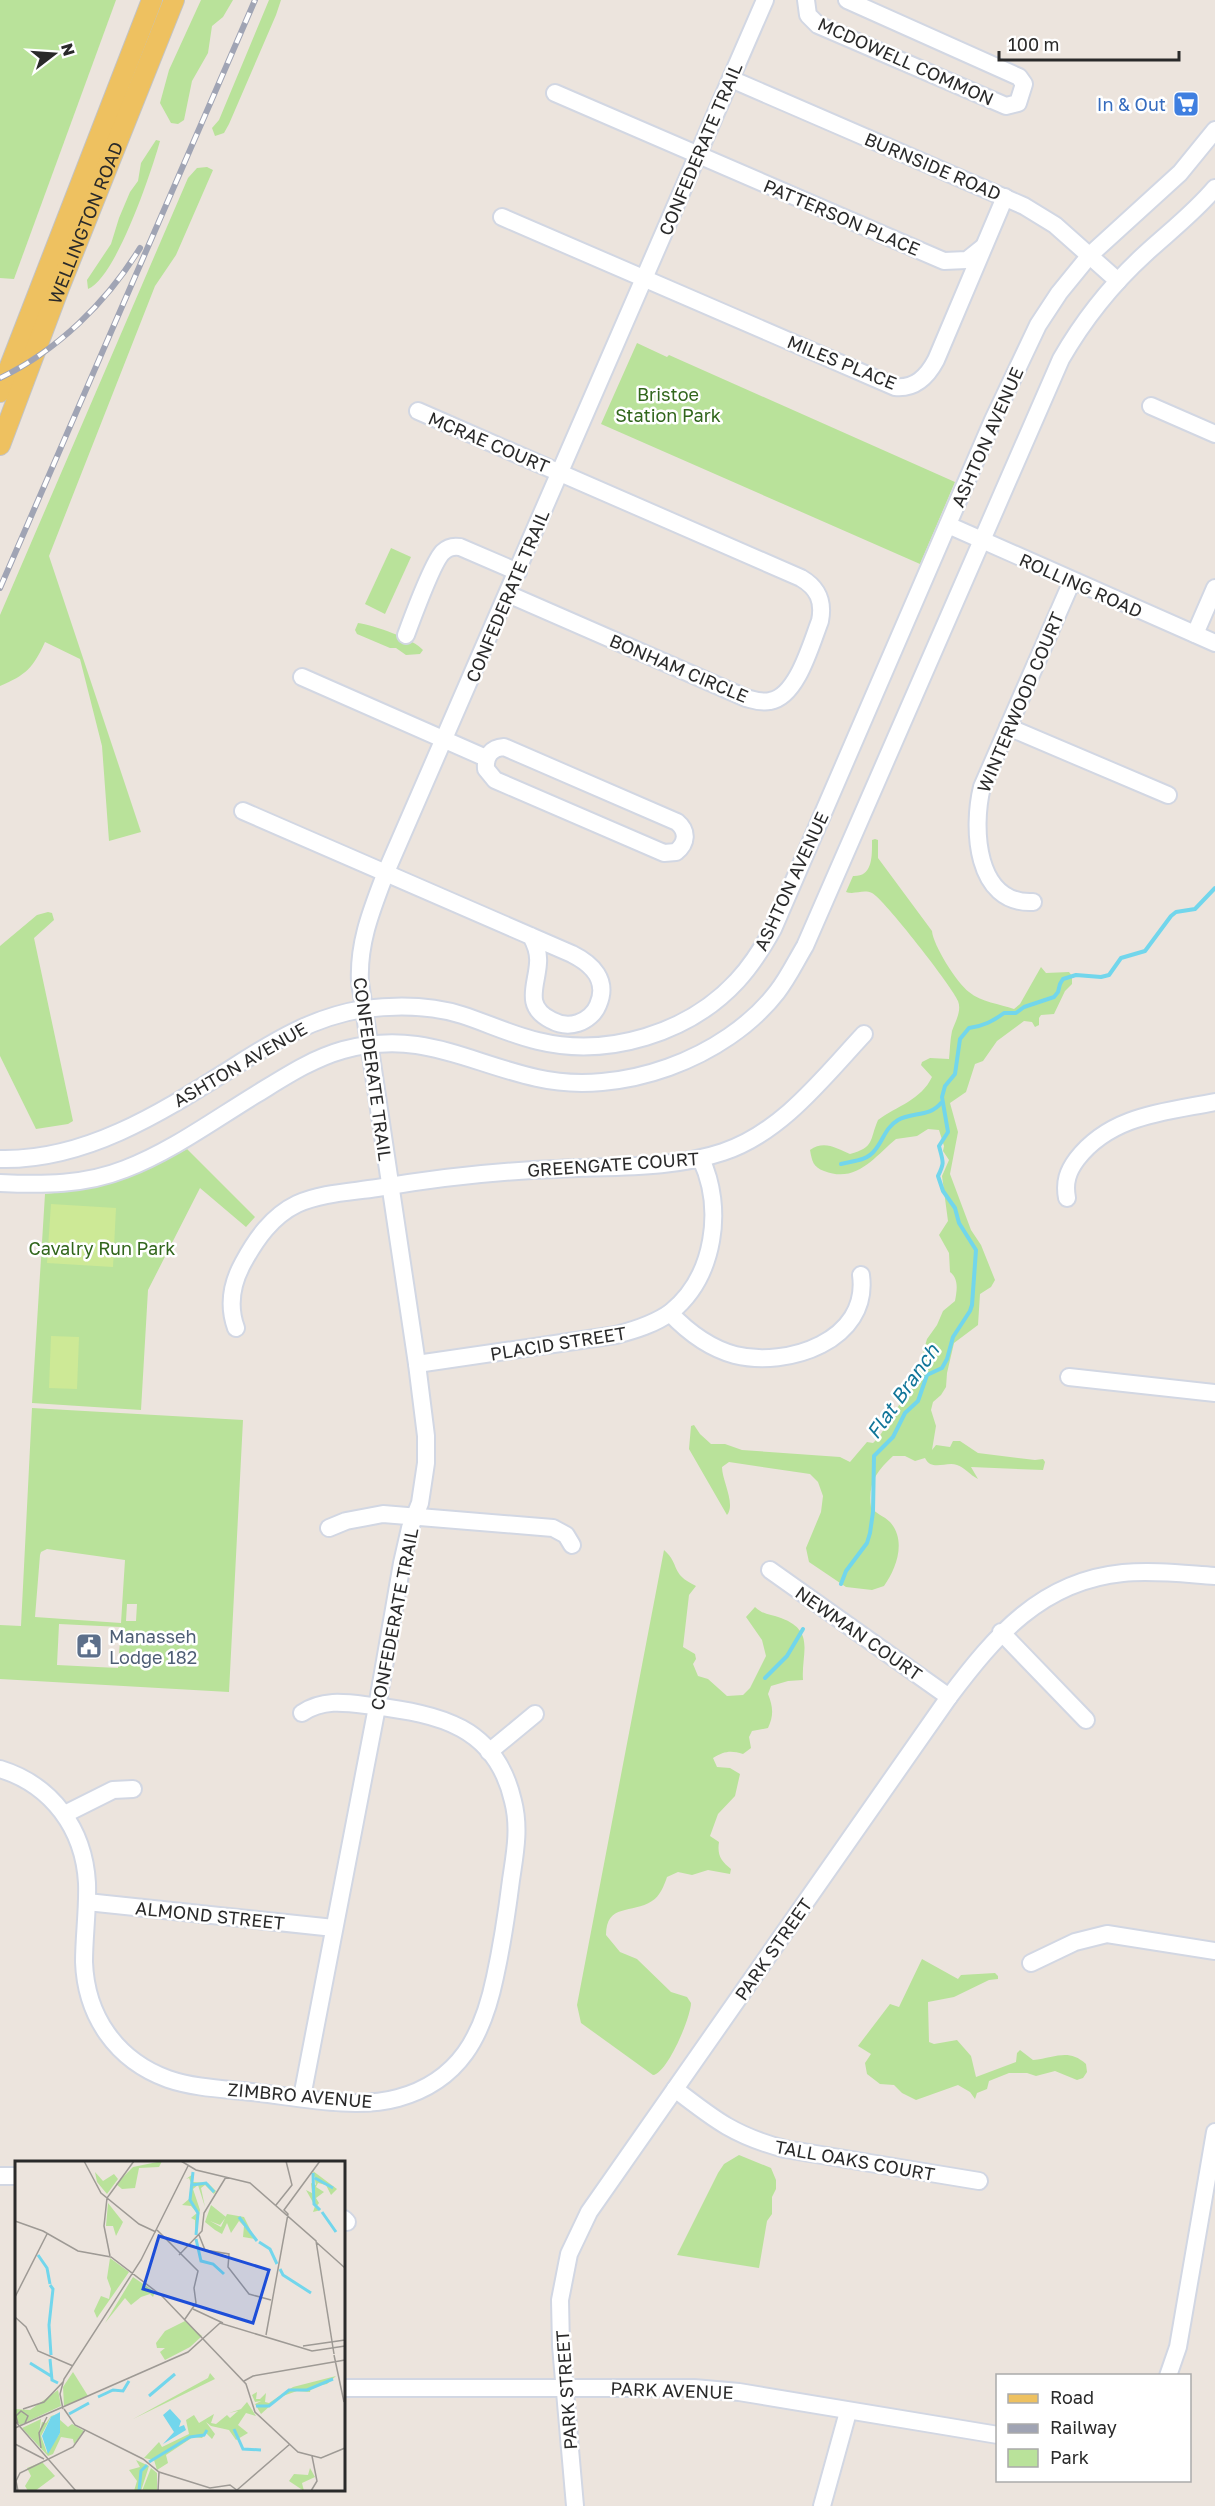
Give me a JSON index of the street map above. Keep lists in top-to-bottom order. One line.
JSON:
{"streets":{"main road":["WELLINGTON ROAD"],"street":["MCDOWELL COMMON","CONFEDERATE TRAIL","BURNSIDE ROAD","PATTERSON PLACE","MILES PLACE","ASHTON AVENUE","MCRAE COURT","ROLLING ROAD","BONHAM CIRCLE","WINTERWOOD COURT","GREENGATE COURT","PLACID STREET","NEWMAN COURT","ALMOND STREET","PARK STREET","ZIMBRO AVENUE","TALL OAKS COURT","PARK AVENUE"]},"crossings":[["CONFEDERATE TRAIL","BURNSIDE ROAD"],["CONFEDERATE TRAIL","PATTERSON PLACE"],["CONFEDERATE TRAIL","MILES PLACE"],["CONFEDERATE TRAIL","ASHTON AVENUE"],["CONFEDERATE TRAIL","MCRAE COURT"],["CONFEDERATE TRAIL","BONHAM CIRCLE"],["CONFEDERATE TRAIL","GREENGATE COURT"],["CONFEDERATE TRAIL","PLACID STREET"],["CONFEDERATE TRAIL","ALMOND STREET"],["CONFEDERATE TRAIL","ZIMBRO AVENUE"],["BURNSIDE ROAD","MILES PLACE"],["BURNSIDE ROAD","ASHTON AVENUE"],["PATTERSON PLACE","MILES PLACE"],["ASHTON AVENUE","ROLLING ROAD"],["MCRAE COURT","BONHAM CIRCLE"],["ROLLING ROAD","WINTERWOOD COURT"],["GREENGATE COURT","PLACID STREET"],["NEWMAN COURT","PARK STREET"],["ALMOND STREET","ZIMBRO AVENUE"],["PARK STREET","TALL OAKS COURT"],["PARK STREET","PARK AVENUE"]],"water":["Flat Branch"],"parks":["Bristoe Station Park","Cavalry Run Park"],"places":{"supermarket":["In & Out"],"public building":["Manasseh Lodge 182"]},"legend":["Road","Railway","Park"],"scale_bar":"100 m","north":"right"}
